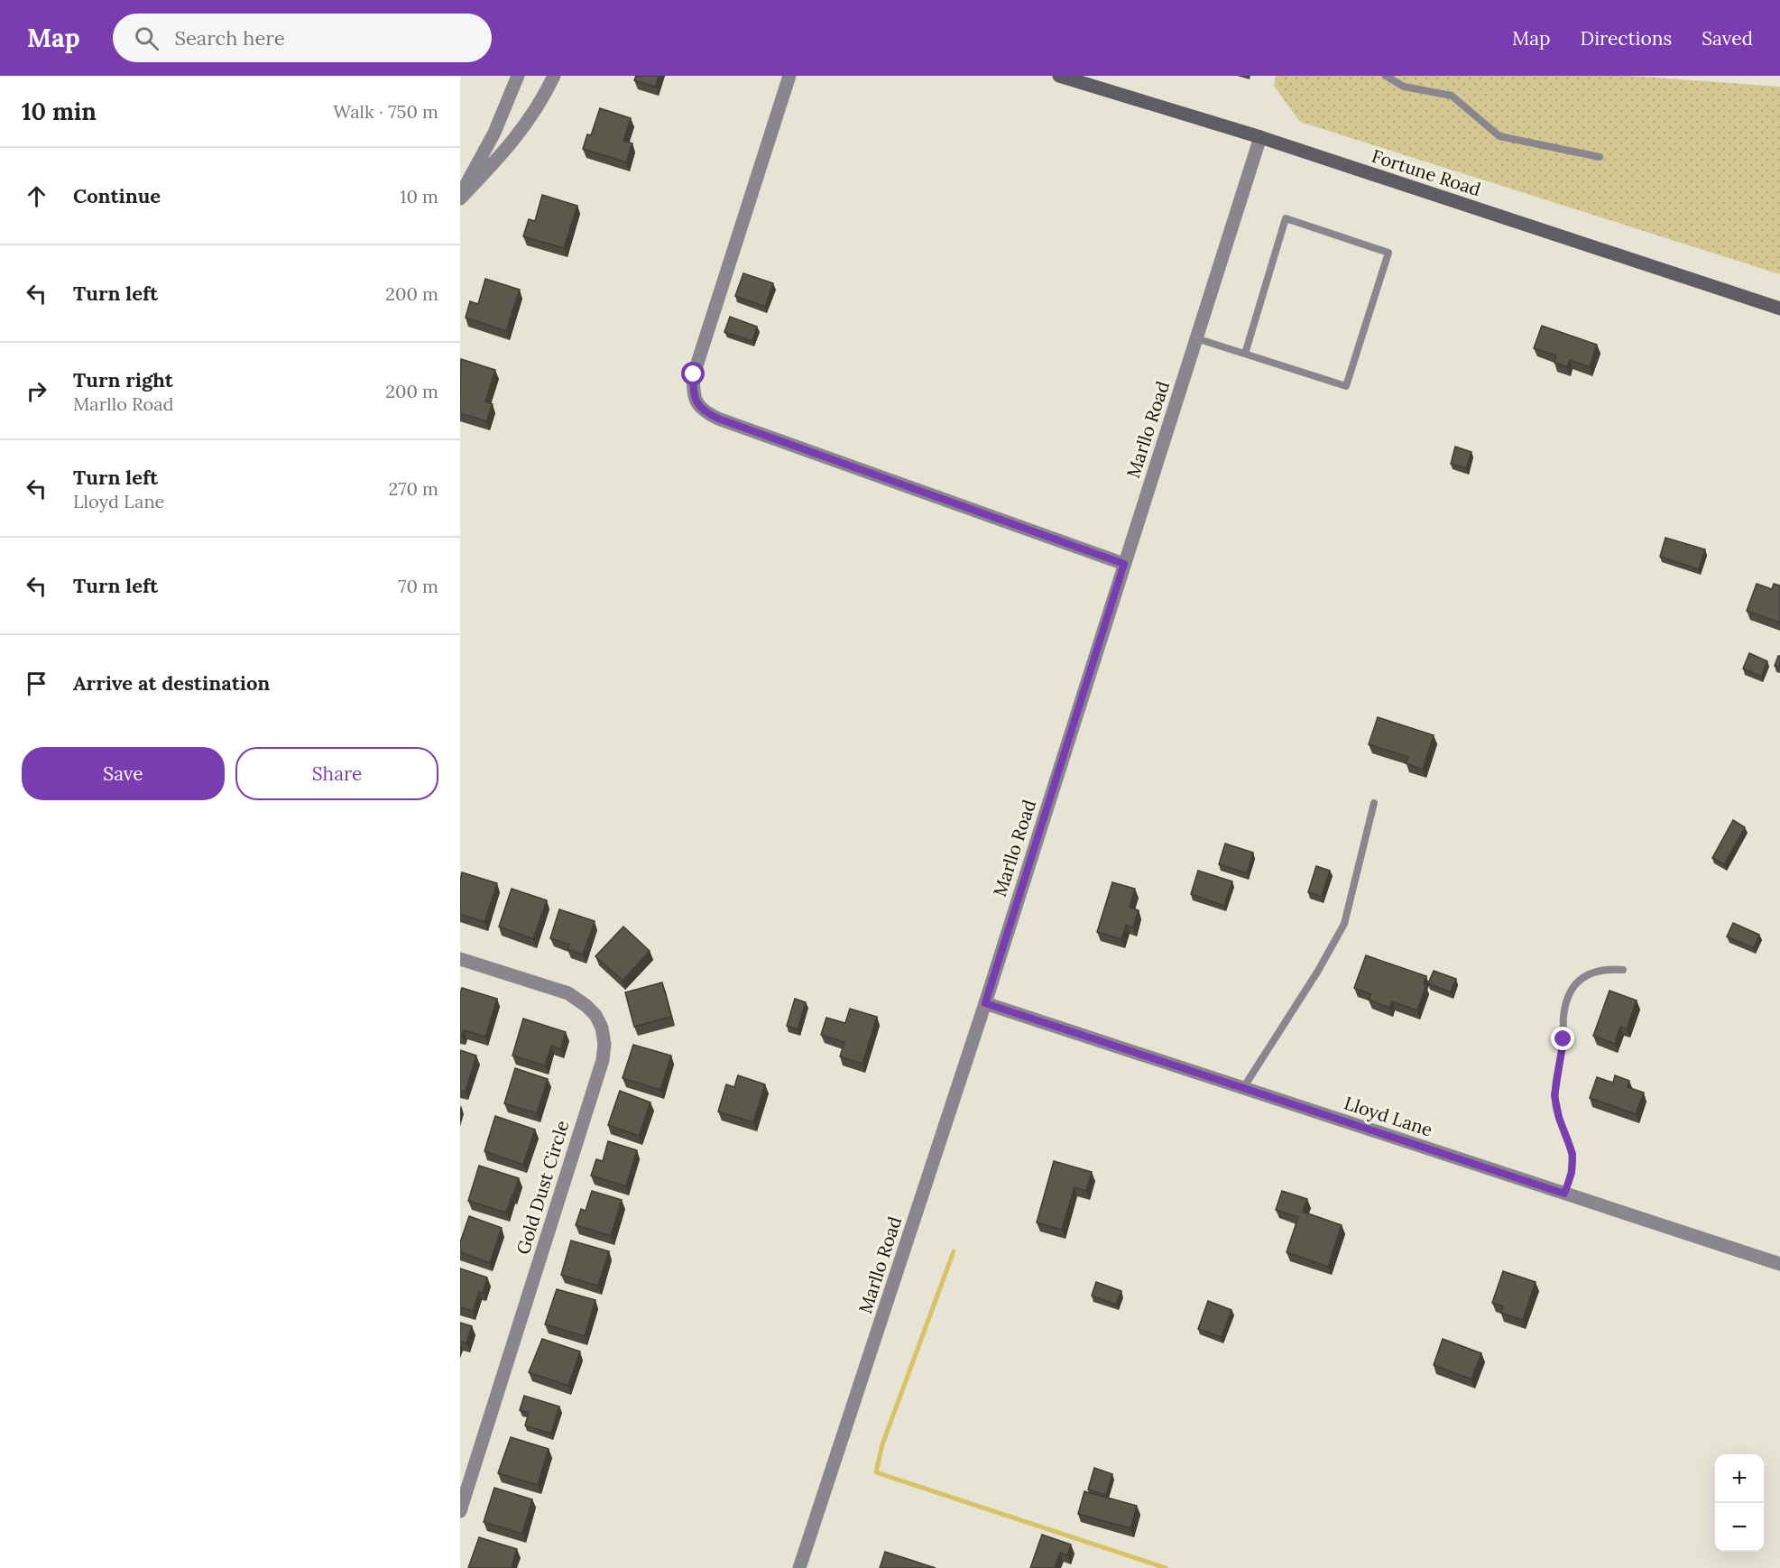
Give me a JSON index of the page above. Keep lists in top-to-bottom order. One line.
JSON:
{"streets":{"street":["Fortune Road","Marllo Road","Lloyd Lane","Gold Dust Circle"]},"crossings":[["Fortune Road","Marllo Road"],["Marllo Road","Lloyd Lane"]],"page":{"header":"Map","search":"Search here","nav":["Map","Directions","Saved"],"heading":["10 min","Walk · 750 m"],"list":[["Continue","10 m"],["Turn left","200 m"],["Turn right","Marllo Road","200 m"],["Turn left","Lloyd Lane","270 m"],["Turn left","70 m"],"Arrive at destination"],"buttons":["Save","Share"],"map_buttons":["+","−"]}}
